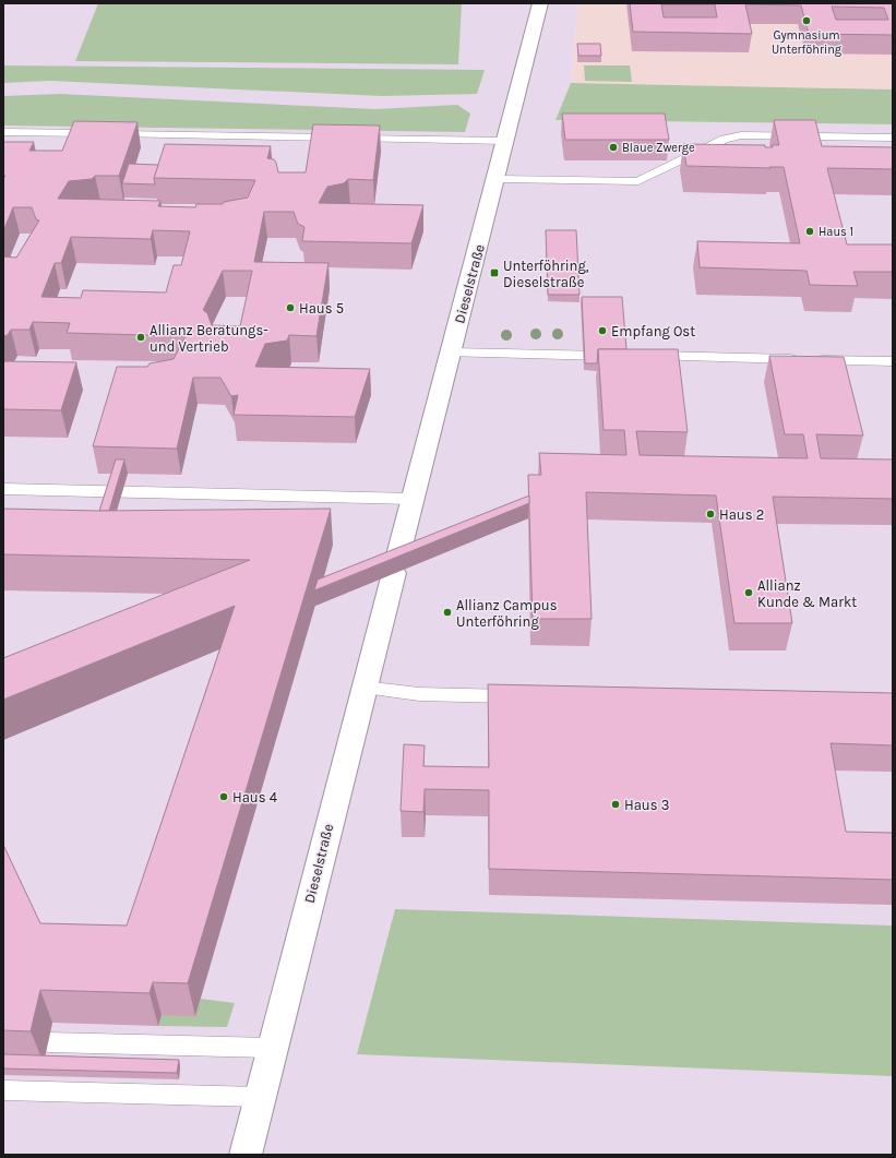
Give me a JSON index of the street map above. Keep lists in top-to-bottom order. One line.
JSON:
{"streets":{"street":["Dieselstraße"]},"places":{"other":["Gymnasium Unterföhring","Blaue Zwerge","Haus 1","Haus 5","Empfang Ost","Allianz Beratungs- und Vertrieb","Haus 2","Allianz Kunde & Markt","Allianz Campus Unterföhring","Haus 4","Haus 3"],"transit":["Unterföhring, Dieselstraße"]}}
